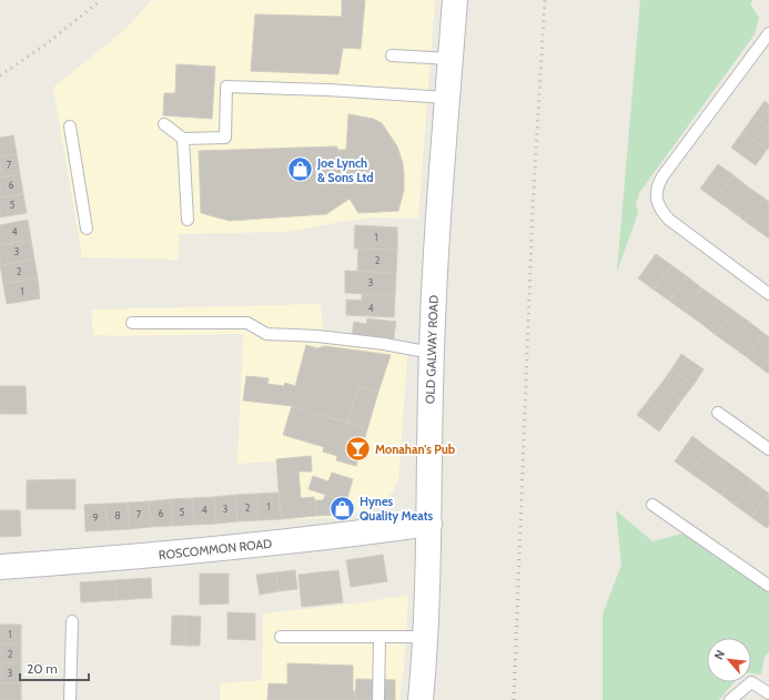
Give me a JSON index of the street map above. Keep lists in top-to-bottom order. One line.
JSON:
{"streets":{"main road":["OLD GALWAY ROAD","ROSCOMMON ROAD"]},"crossings":[["OLD GALWAY ROAD","ROSCOMMON ROAD"]],"places":{"shop":["Joe Lynch & Sons Ltd","Hynes Quality Meats"],"bar":["Monahan's Pub"]},"house_numbers":["7","6","5","4","1","3","2","2","3","1","4","1","2","3","4","5","6","7","8","9","1","2","3"],"scale_bar":"20 m","north":"top left"}
